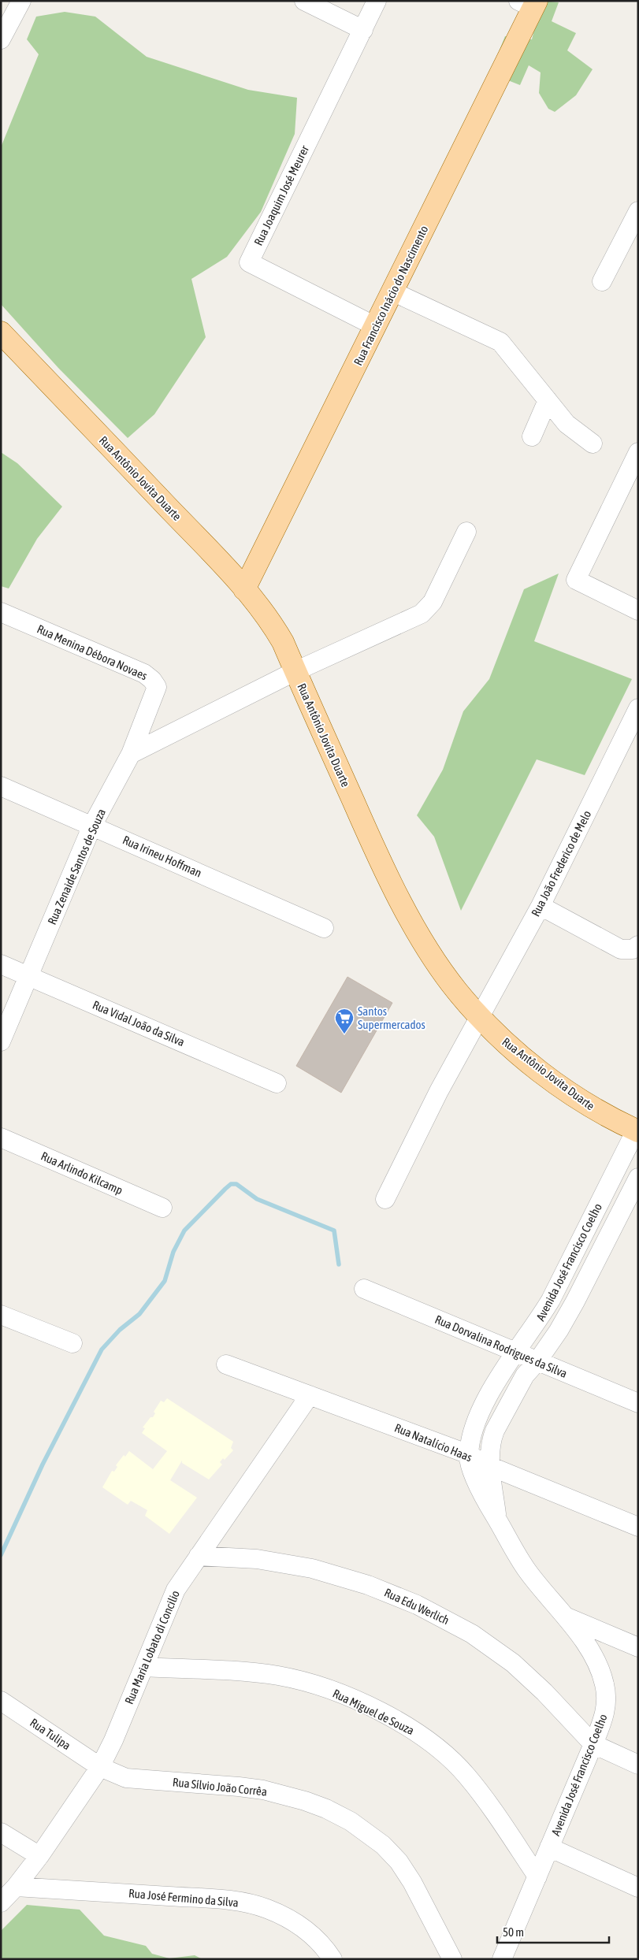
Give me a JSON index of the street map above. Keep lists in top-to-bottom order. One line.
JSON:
{"streets":{"main road":["Rua Francisco Inácio do Nascimento","Rua Antônio Jovita Duarte"],"street":["Rua Joaquim José Meurer","Rua Menina Débora Novaes","Rua Irineu Hoffman","Rua João Frederico de Melo","Rua Zenaide Santos de Souza","Rua Vidal João da Silva","Rua Arlindo Kilcamp","Avenida José Francisco Coelho","Rua Dorvalina Rodrigues da Silva","Rua Natalício Haas","Rua Edu Werlich","Rua Maria Lobato di Concilio","Rua Miguel de Souza","Rua Tulipa","Rua Sílvio João Corrêa","Rua José Fermino da Silva"]},"crossings":[["Rua Joaquim José Meurer","Rua Francisco Inácio do Nascimento"],["Rua Francisco Inácio do Nascimento","Rua Antônio Jovita Duarte"],["Rua Antônio Jovita Duarte","Rua João Frederico de Melo"],["Rua Antônio Jovita Duarte","Avenida José Francisco Coelho"],["Rua Menina Débora Novaes","Rua Zenaide Santos de Souza"],["Rua Irineu Hoffman","Rua Zenaide Santos de Souza"],["Rua Zenaide Santos de Souza","Rua Vidal João da Silva"],["Avenida José Francisco Coelho","Rua Dorvalina Rodrigues da Silva"],["Avenida José Francisco Coelho","Rua Natalício Haas"],["Avenida José Francisco Coelho","Rua Edu Werlich"],["Avenida José Francisco Coelho","Rua Miguel de Souza"],["Rua Natalício Haas","Rua Maria Lobato di Concilio"],["Rua Edu Werlich","Rua Maria Lobato di Concilio"],["Rua Maria Lobato di Concilio","Rua Miguel de Souza"],["Rua Maria Lobato di Concilio","Rua Tulipa"],["Rua Maria Lobato di Concilio","Rua Sílvio João Corrêa"],["Rua Maria Lobato di Concilio","Rua José Fermino da Silva"],["Rua Tulipa","Rua Sílvio João Corrêa"]],"places":{"supermarket":["Santos Supermercados"]},"scale_bar":"50 m"}
